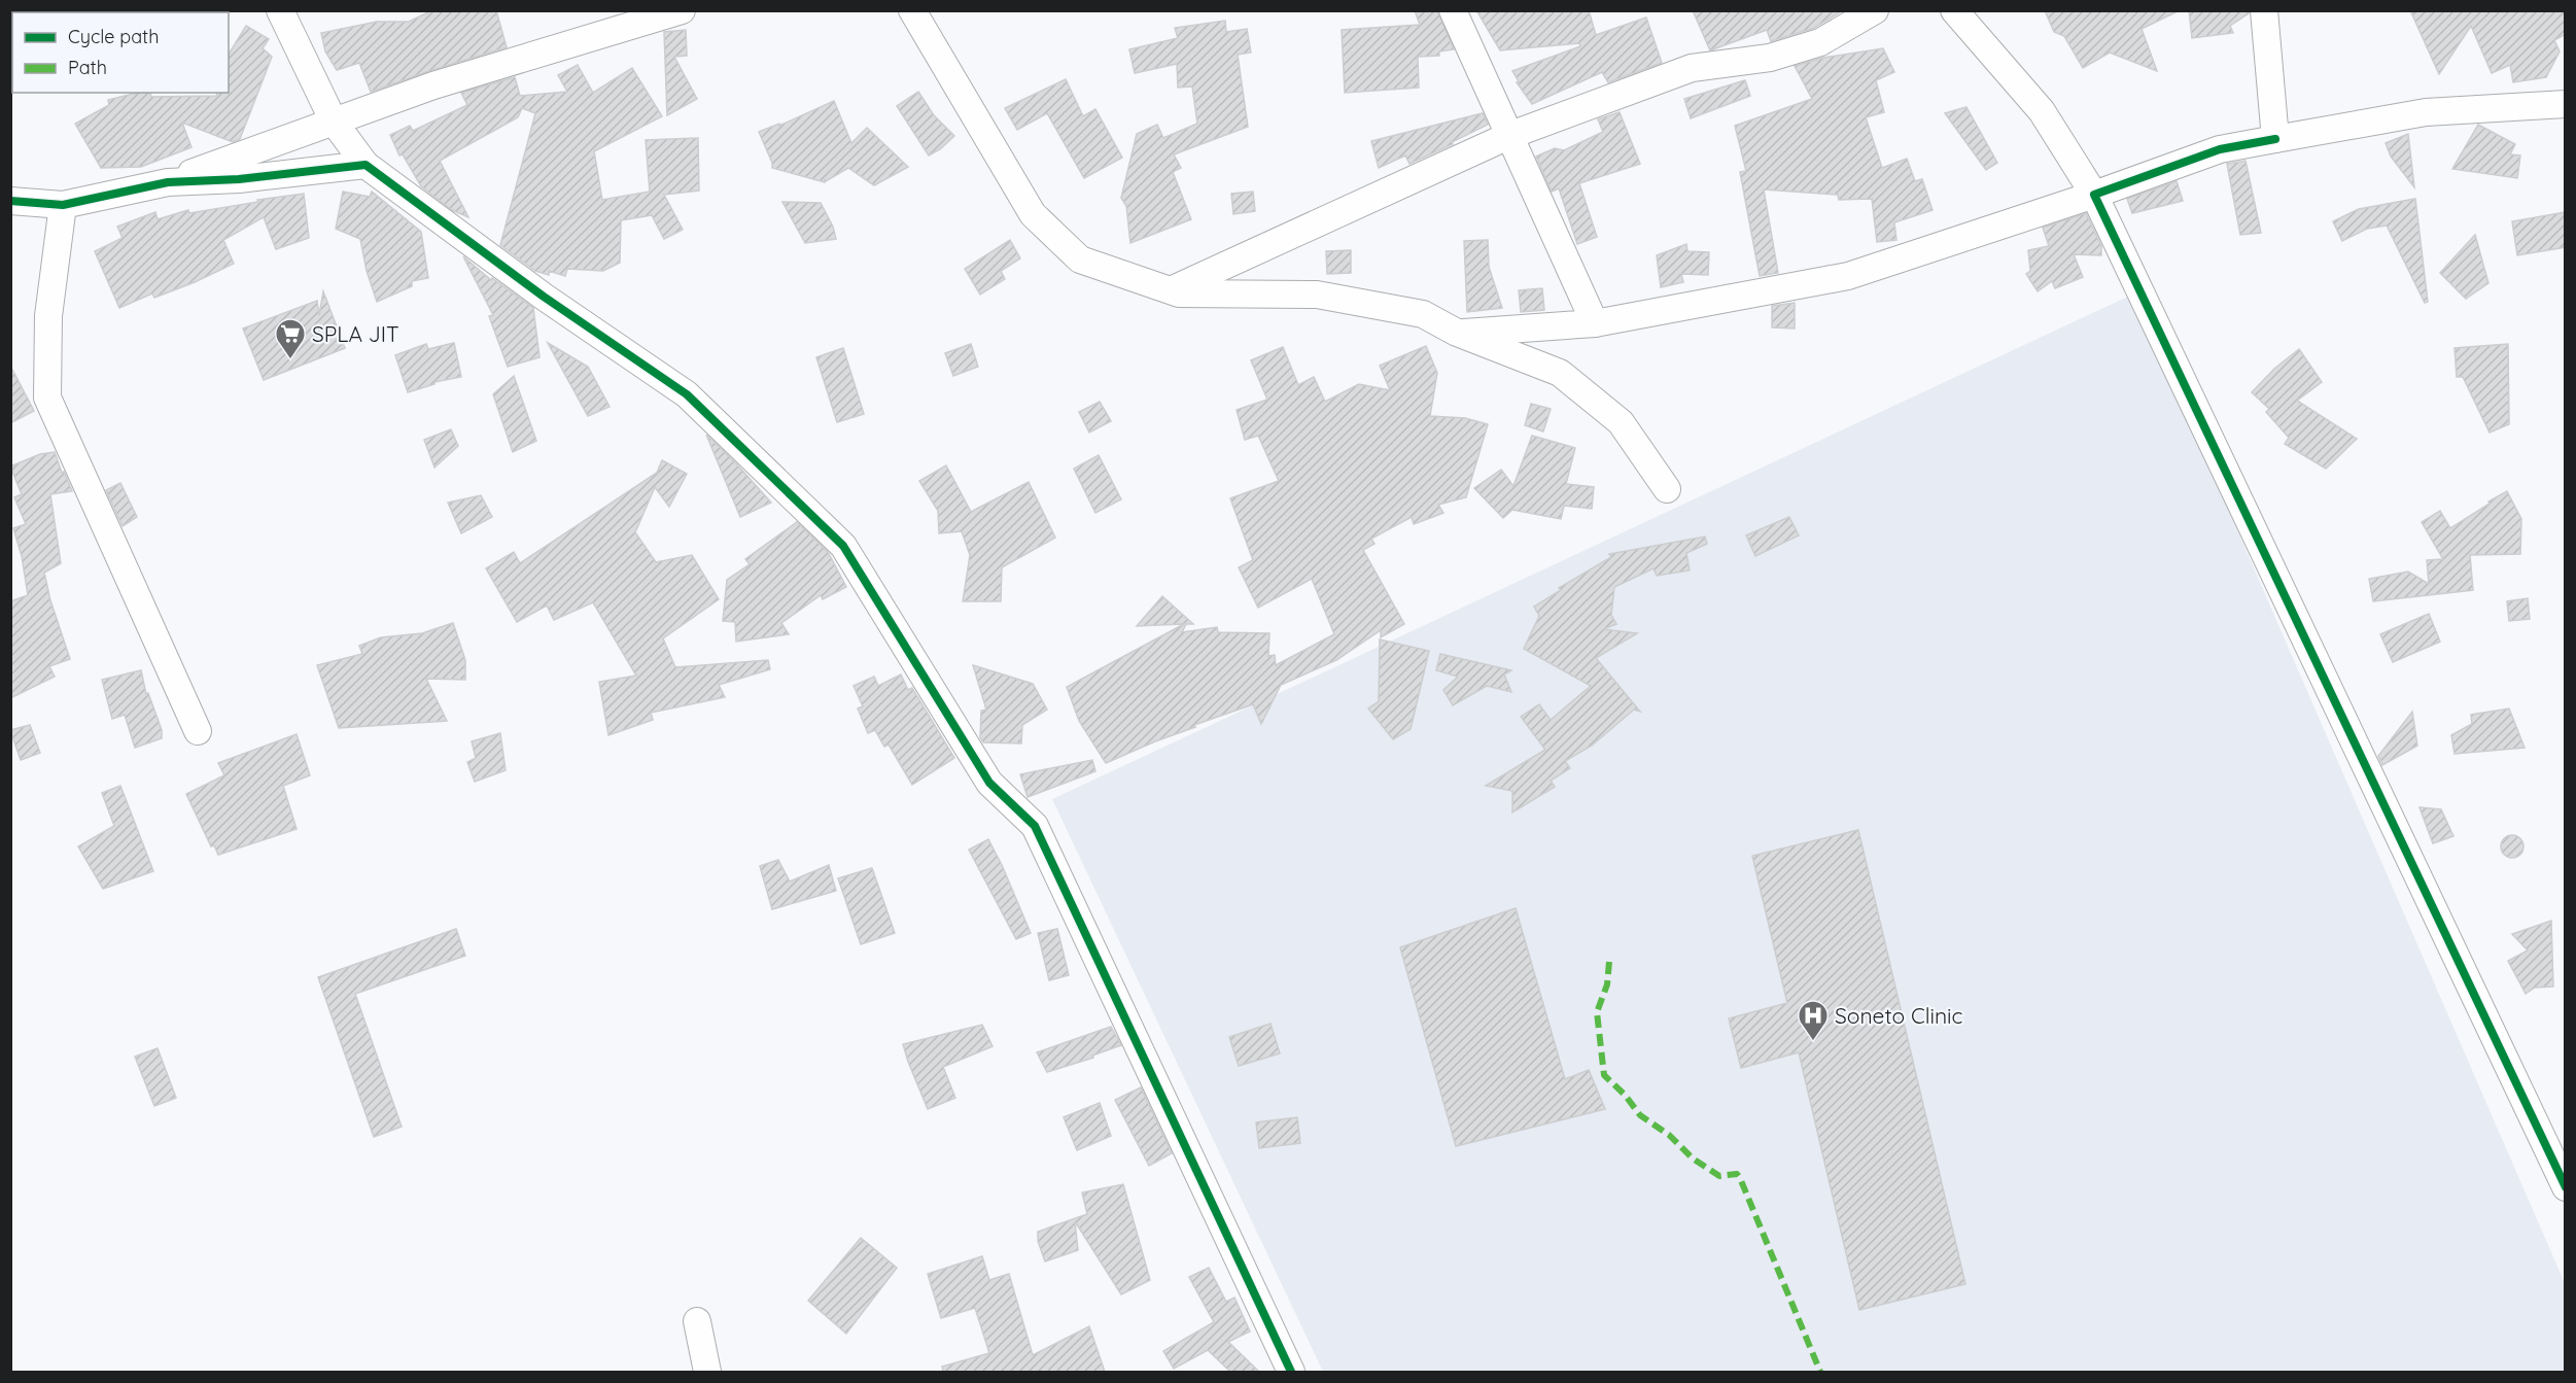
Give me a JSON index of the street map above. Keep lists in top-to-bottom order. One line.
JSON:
{"places":{"supermarket":["SPLA JIT"],"hospital":["Soneto Clinic"]},"legend":["Cycle path","Path"]}
